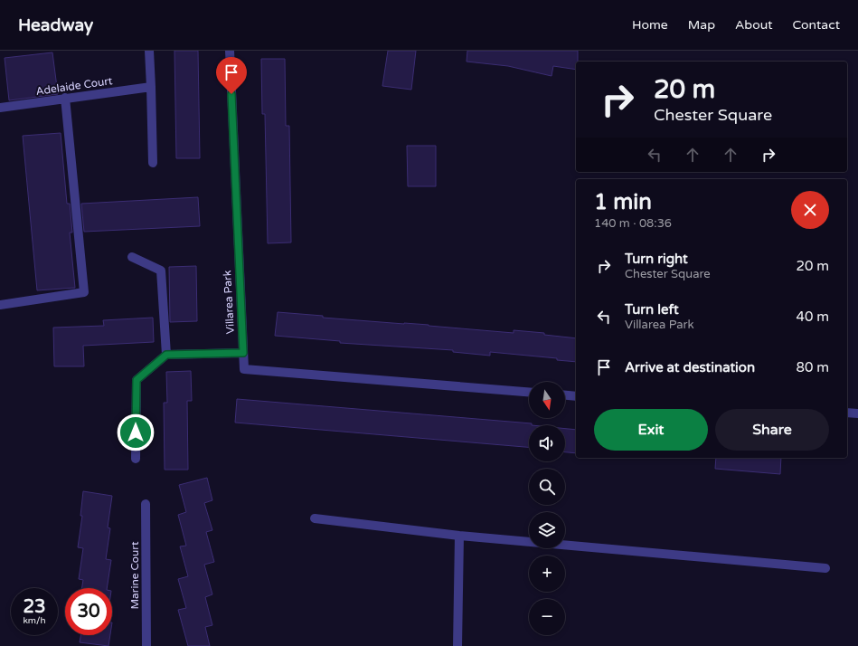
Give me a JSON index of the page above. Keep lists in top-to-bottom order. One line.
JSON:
{"streets":{"street":["Adelaide Court","Villarea Park","Marine Court"]},"north":"bottom","page":{"header":"Headway","nav":["Home","Map","About","Contact"],"turn":["20 m","Chester Square"],"heading":["1 min","140 m · 08:36"],"list":[{"name":"Turn right","note":"Chester Square","value":"20 m"},{"name":"Turn left","note":"Villarea Park","value":"40 m"},{"name":"Arrive at destination","value":"80 m"}],"map_buttons":["+","−"],"buttons":["Exit","Share"],"speed":"23 km/h","limit":"30"}}
